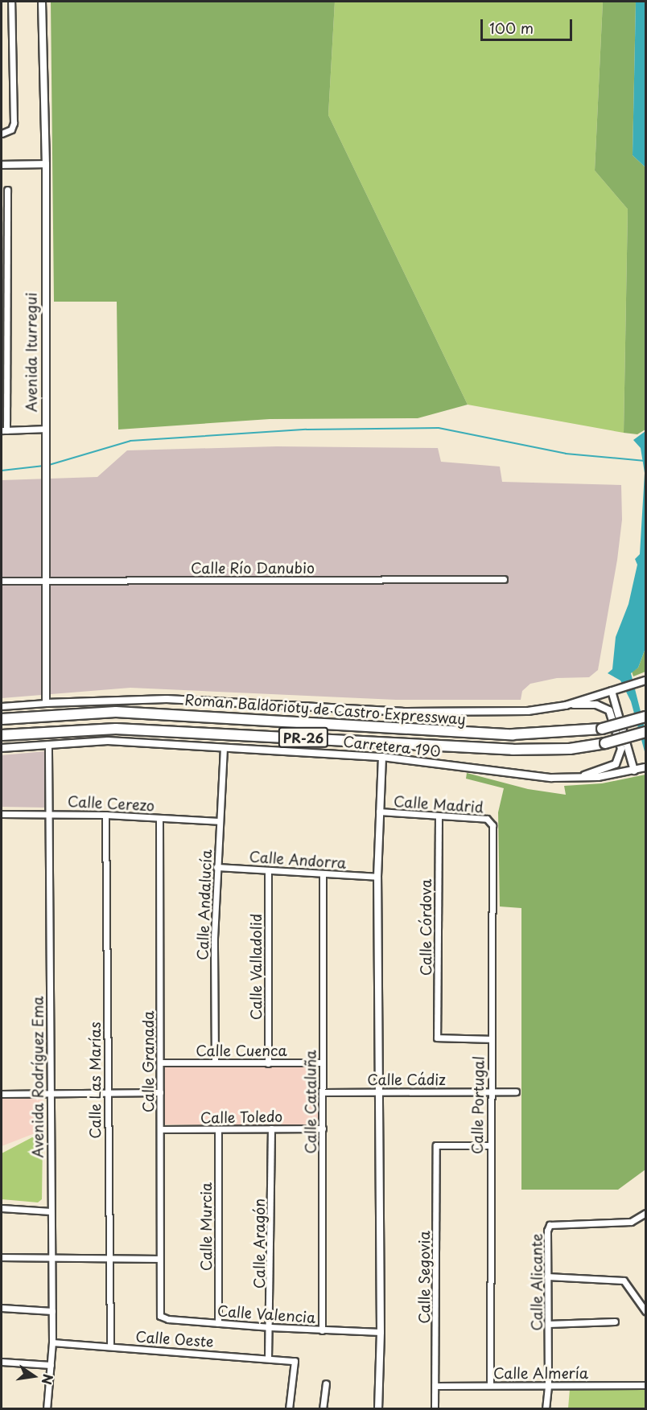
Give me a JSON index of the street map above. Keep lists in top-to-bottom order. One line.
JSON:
{"streets":{"highway":["Roman Baldorioty de Castro Expressway","PR-26"],"street":["Avenida Iturregui","Calle Río Danubio","Carretera 190","Calle Cerezo","Calle Madrid","Calle Andorra","Calle Andalucía","Calle Córdova","Calle Valladolid","Calle Cuenca","Calle Granada","Avenida Rodríguez Ema","Calle Cádiz","Calle Las Marías","Calle Cataluña","Calle Portugal","Calle Toledo","Calle Murcia","Calle Aragón","Calle Segovia","Calle Alicante","Calle Valencia","Calle Oeste","Calle Almería"]},"crossings":[["Avenida Iturregui","Calle Río Danubio"],["Carretera 190","Calle Andalucía"],["Carretera 190","Avenida Rodríguez Ema"],["Calle Cerezo","Calle Andalucía"],["Calle Cerezo","Calle Granada"],["Calle Cerezo","Avenida Rodríguez Ema"],["Calle Cerezo","Calle Las Marías"],["Calle Madrid","Calle Córdova"],["Calle Madrid","Calle Portugal"],["Calle Andorra","Calle Andalucía"],["Calle Andorra","Calle Valladolid"],["Calle Andorra","Calle Cataluña"],["Calle Andalucía","Calle Cuenca"],["Calle Córdova","Calle Portugal"],["Calle Valladolid","Calle Cuenca"],["Calle Cuenca","Calle Granada"],["Calle Cuenca","Calle Cataluña"],["Calle Granada","Calle Toledo"],["Calle Granada","Calle Valencia"],["Avenida Rodríguez Ema","Calle Oeste"],["Calle Cádiz","Calle Cataluña"],["Calle Cádiz","Calle Portugal"],["Calle Las Marías","Calle Oeste"],["Calle Cataluña","Calle Toledo"],["Calle Cataluña","Calle Valencia"],["Calle Portugal","Calle Segovia"],["Calle Portugal","Calle Almería"],["Calle Toledo","Calle Murcia"],["Calle Toledo","Calle Aragón"],["Calle Murcia","Calle Valencia"],["Calle Aragón","Calle Valencia"],["Calle Aragón","Calle Oeste"],["Calle Segovia","Calle Almería"],["Calle Alicante","Calle Almería"]],"scale_bar":"100 m","north":"right"}
